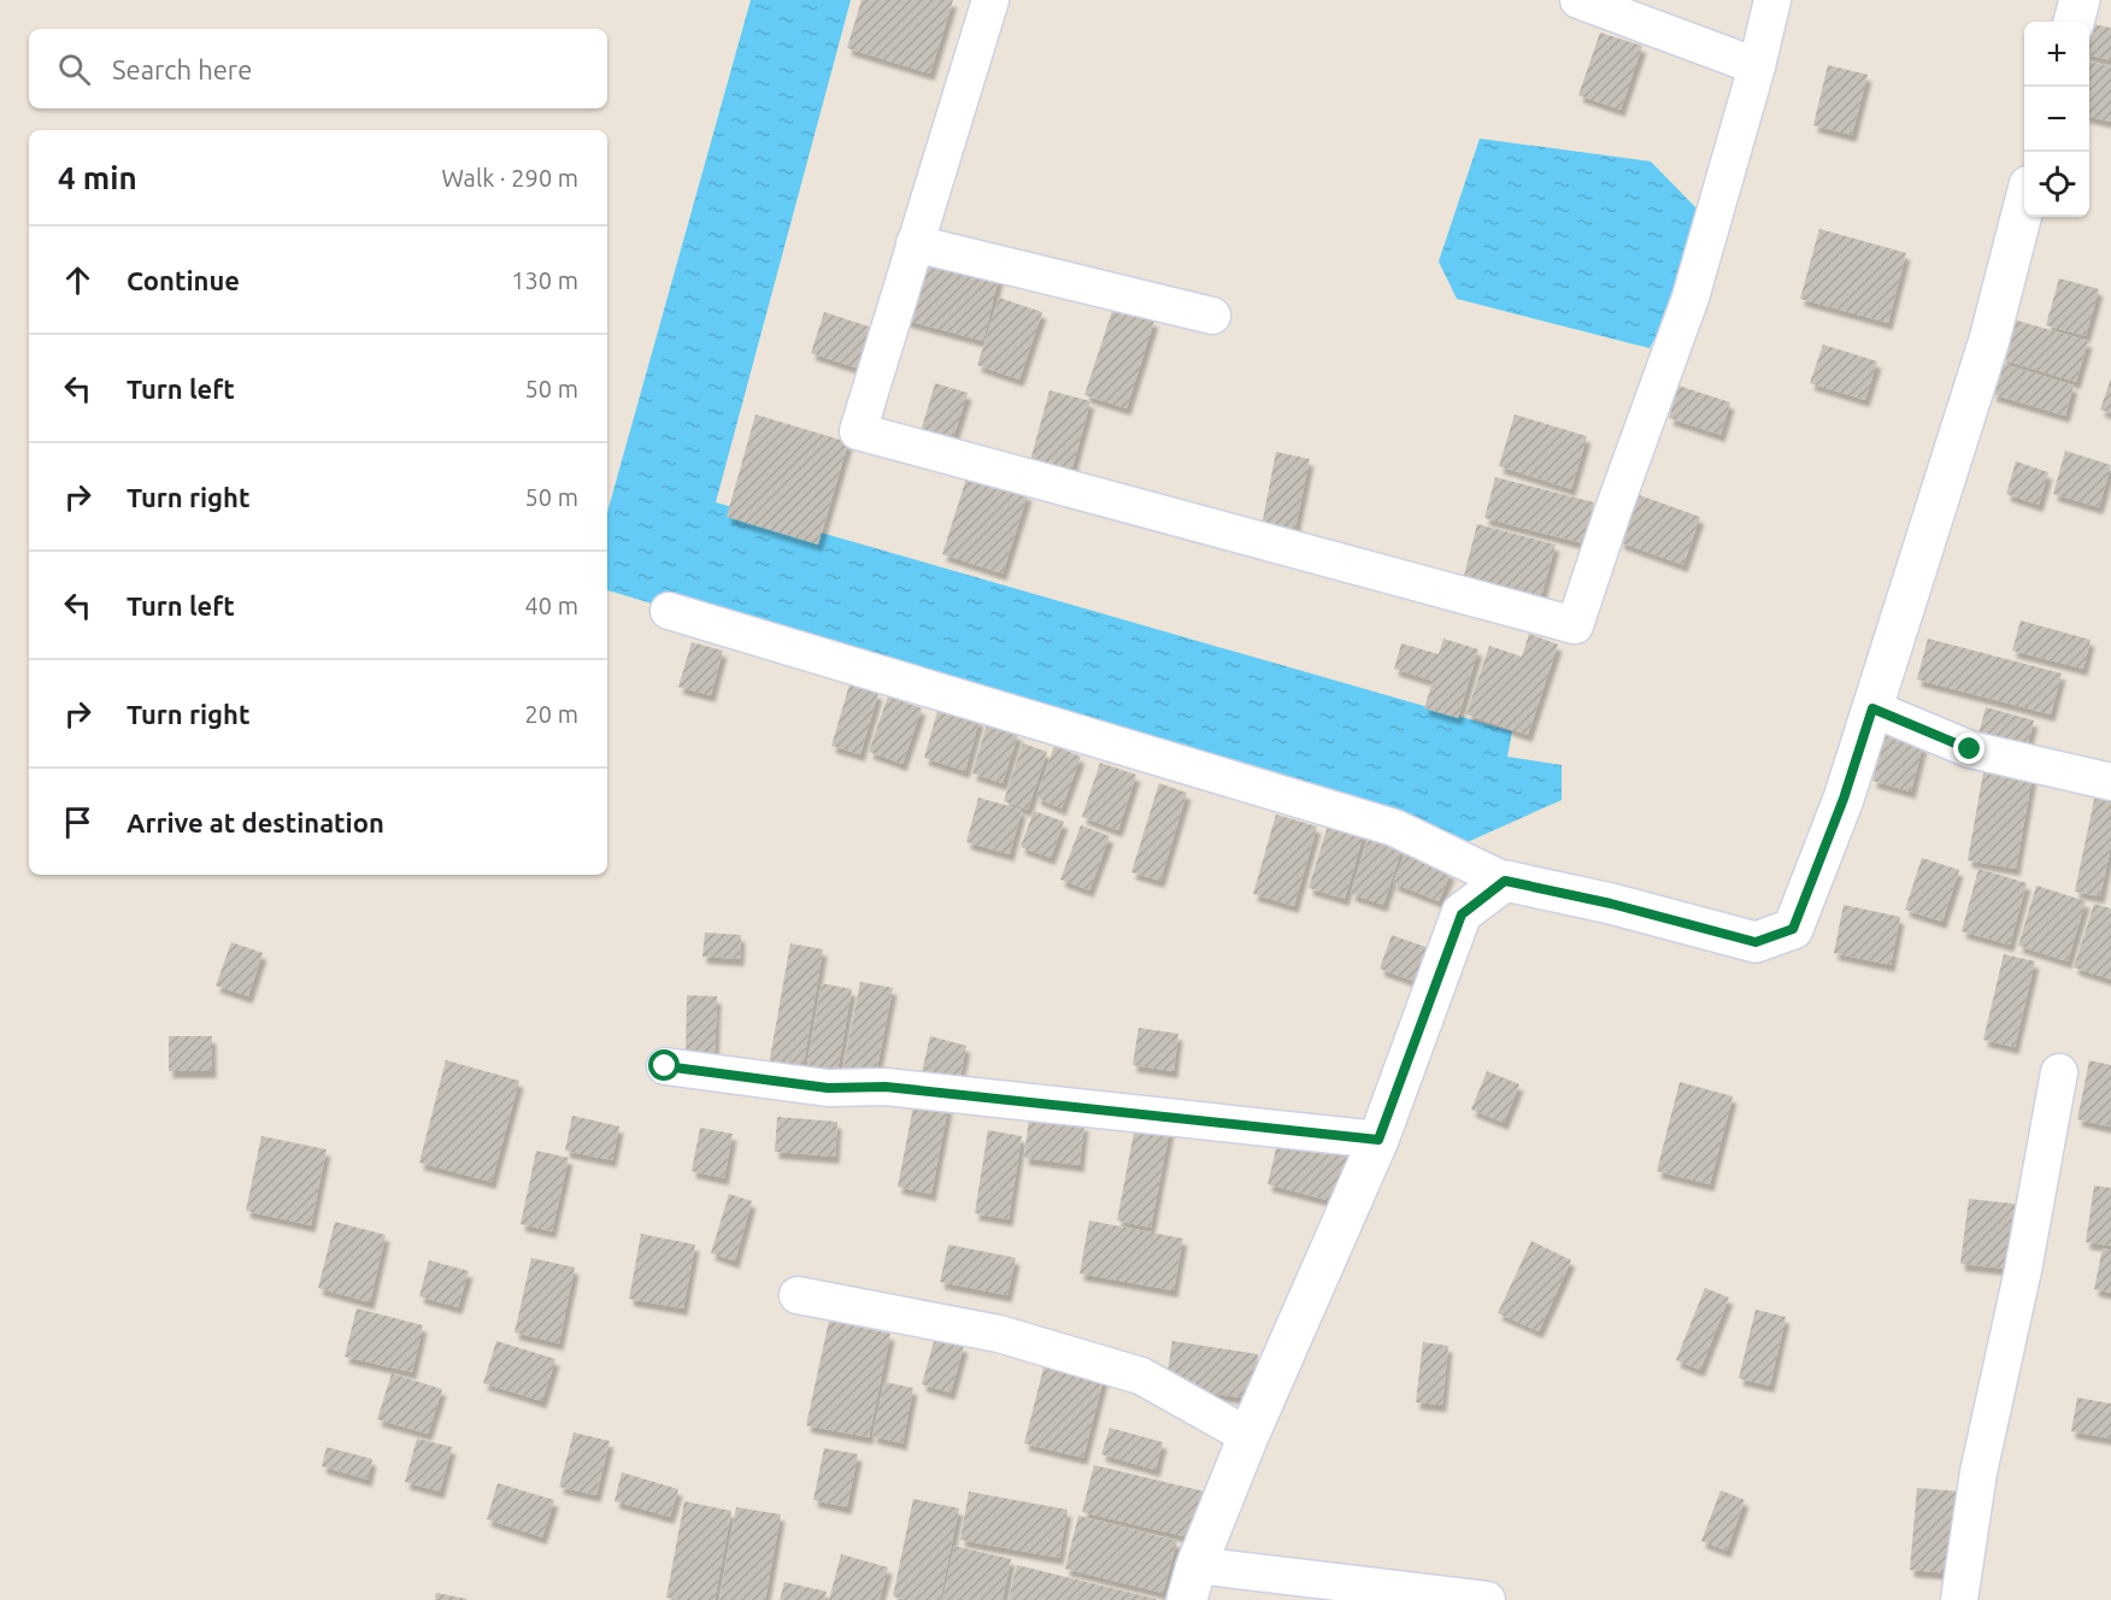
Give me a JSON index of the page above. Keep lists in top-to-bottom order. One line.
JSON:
{"page":{"map_buttons":["+","−"],"search":"Search here","heading":["4 min","Walk · 290 m"],"list":[["Continue","130 m"],["Turn left","50 m"],["Turn right","50 m"],["Turn left","40 m"],["Turn right","20 m"],"Arrive at destination"]}}
